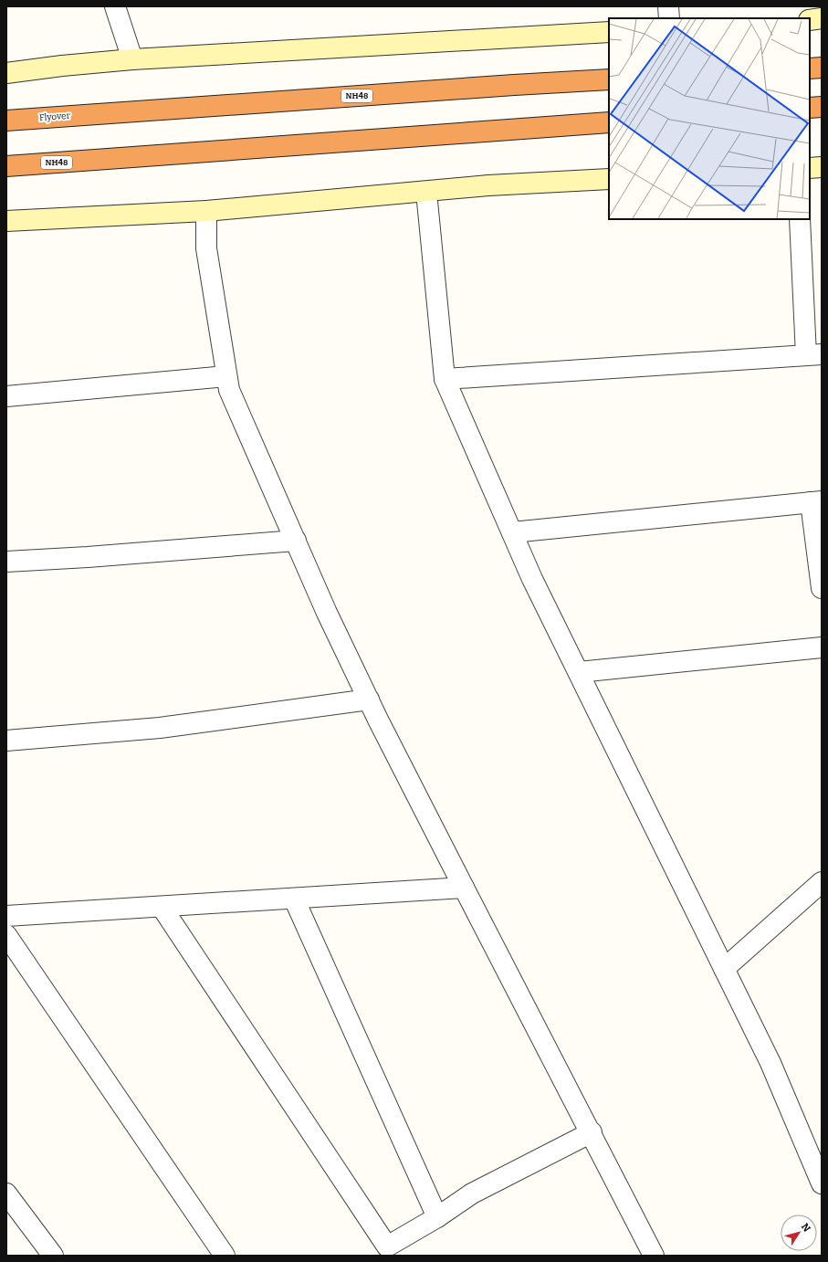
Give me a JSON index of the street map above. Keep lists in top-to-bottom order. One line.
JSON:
{"streets":{"highway":["NH48","Flyover"]},"north":"top right"}
